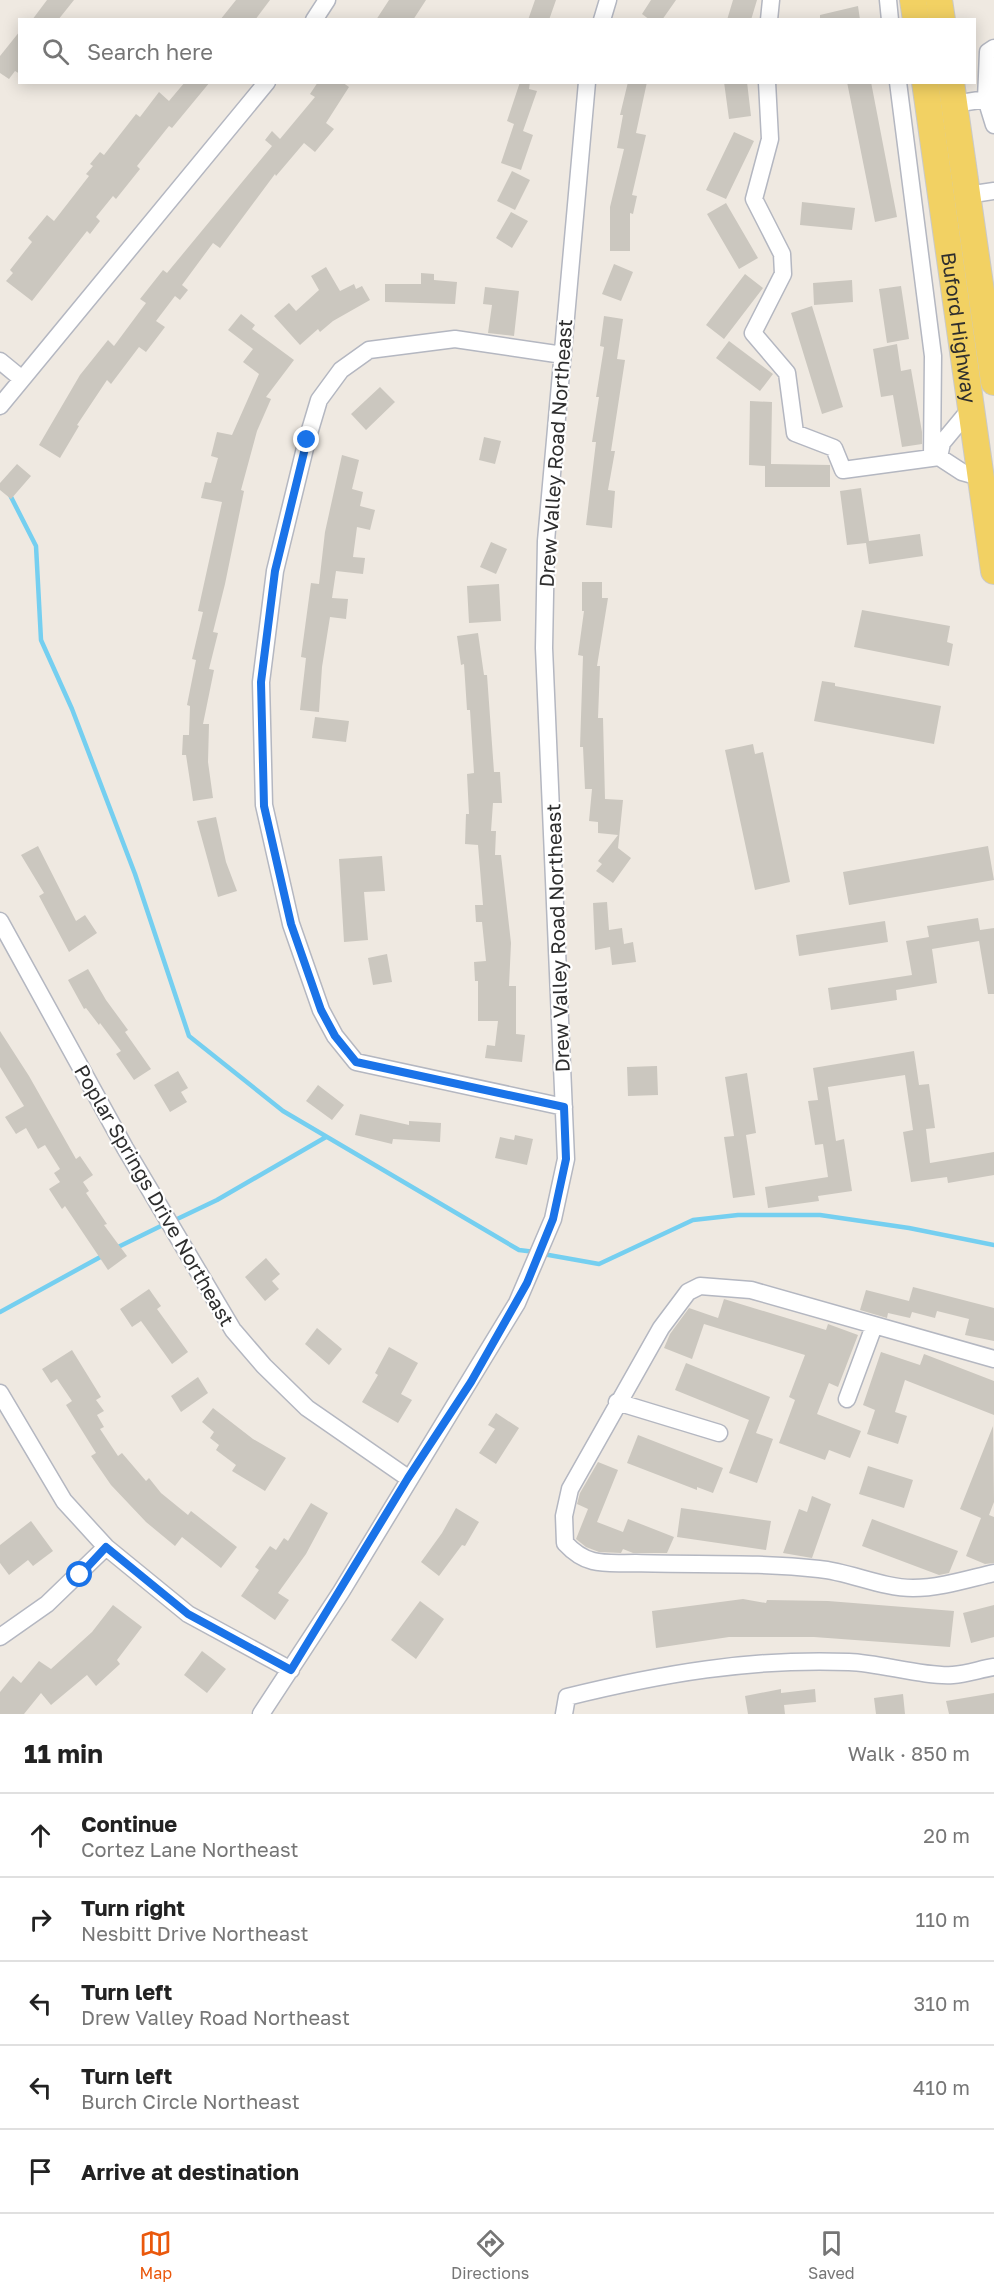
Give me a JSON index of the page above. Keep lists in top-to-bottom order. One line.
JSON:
{"streets":{"main road":["Buford Highway"],"street":["Drew Valley Road Northeast","Poplar Springs Drive Northeast"]},"crossings":[["Drew Valley Road Northeast","Poplar Springs Drive Northeast"]],"page":{"search":"Search here","heading":["11 min","Walk · 850 m"],"list":[["Continue","Cortez Lane Northeast","20 m"],["Turn right","Nesbitt Drive Northeast","110 m"],["Turn left","Drew Valley Road Northeast","310 m"],["Turn left","Burch Circle Northeast","410 m"],"Arrive at destination"],"nav":["Map","Directions","Saved"]}}
